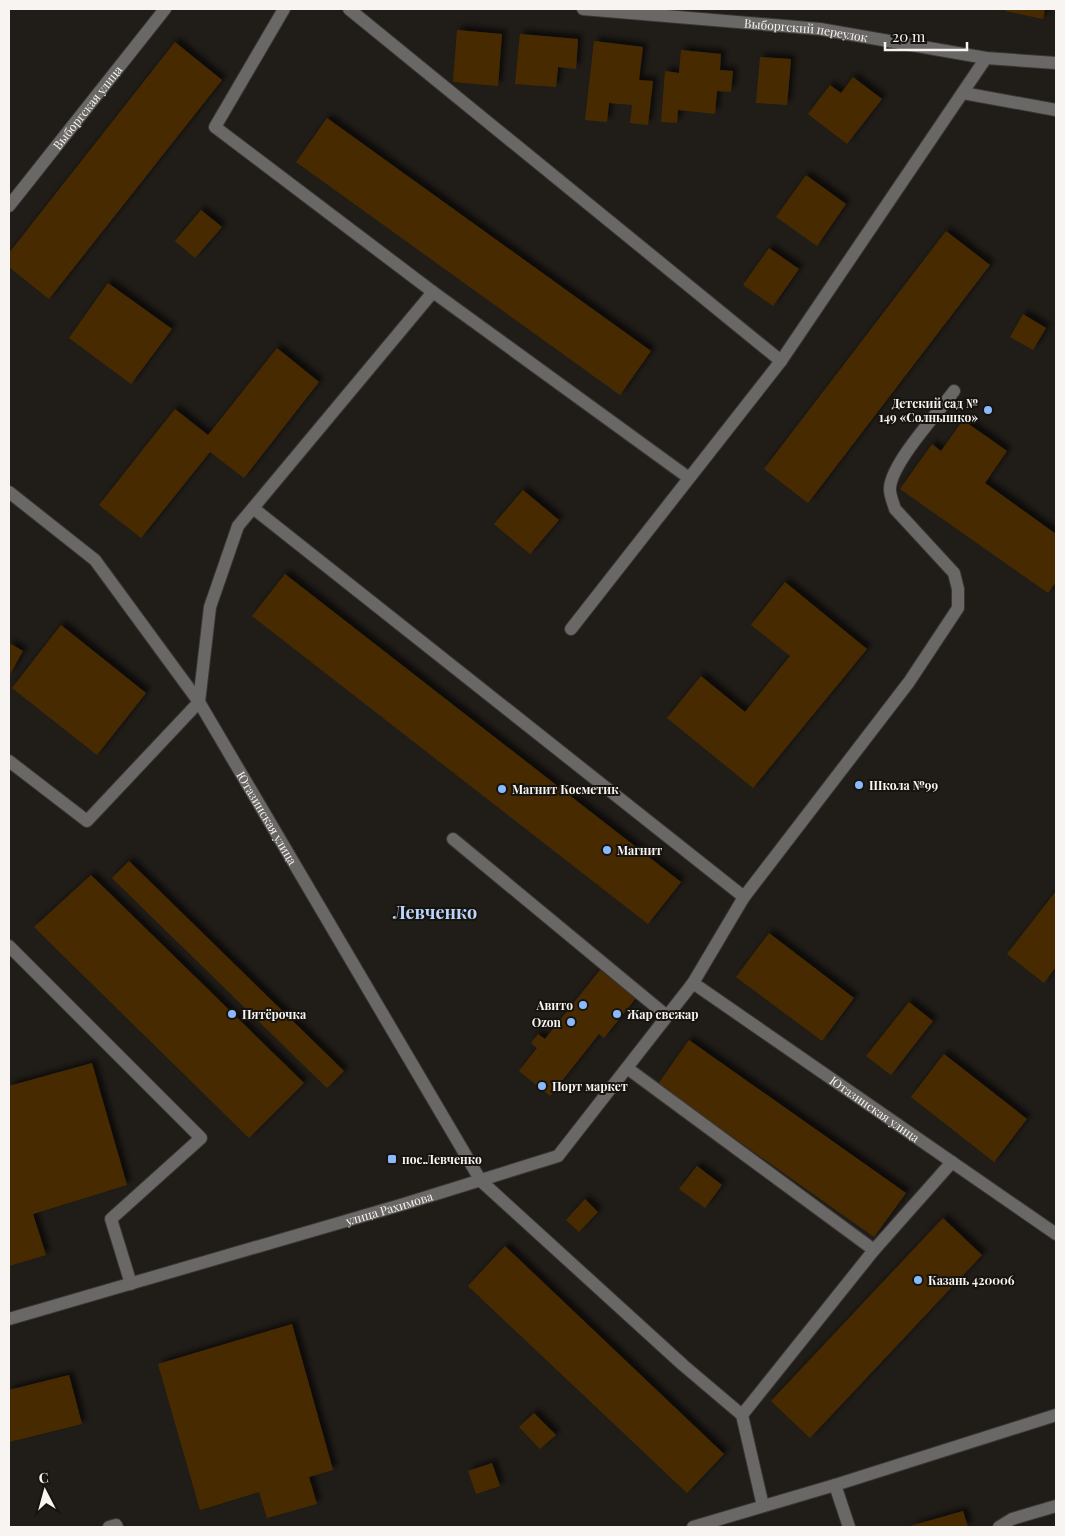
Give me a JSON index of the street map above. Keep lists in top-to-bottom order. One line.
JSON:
{"streets":{"street":["Выборгский переулок","Выборгская улица","Ютазинская улица","улица Рахимова"]},"crossings":[["Ютазинская улица","улица Рахимова"]],"districts":["Левченко"],"places":{"other":["Детский сад № 149 «Солнышко»","Школа №99","Магнит Косметик","Магнит","Авито","Пятёрочка","Жар свежар","Ozon","Порт маркет","Казань 420006"],"transit":["пос.Левченко"]},"scale_bar":"20 m","north":"top"}
